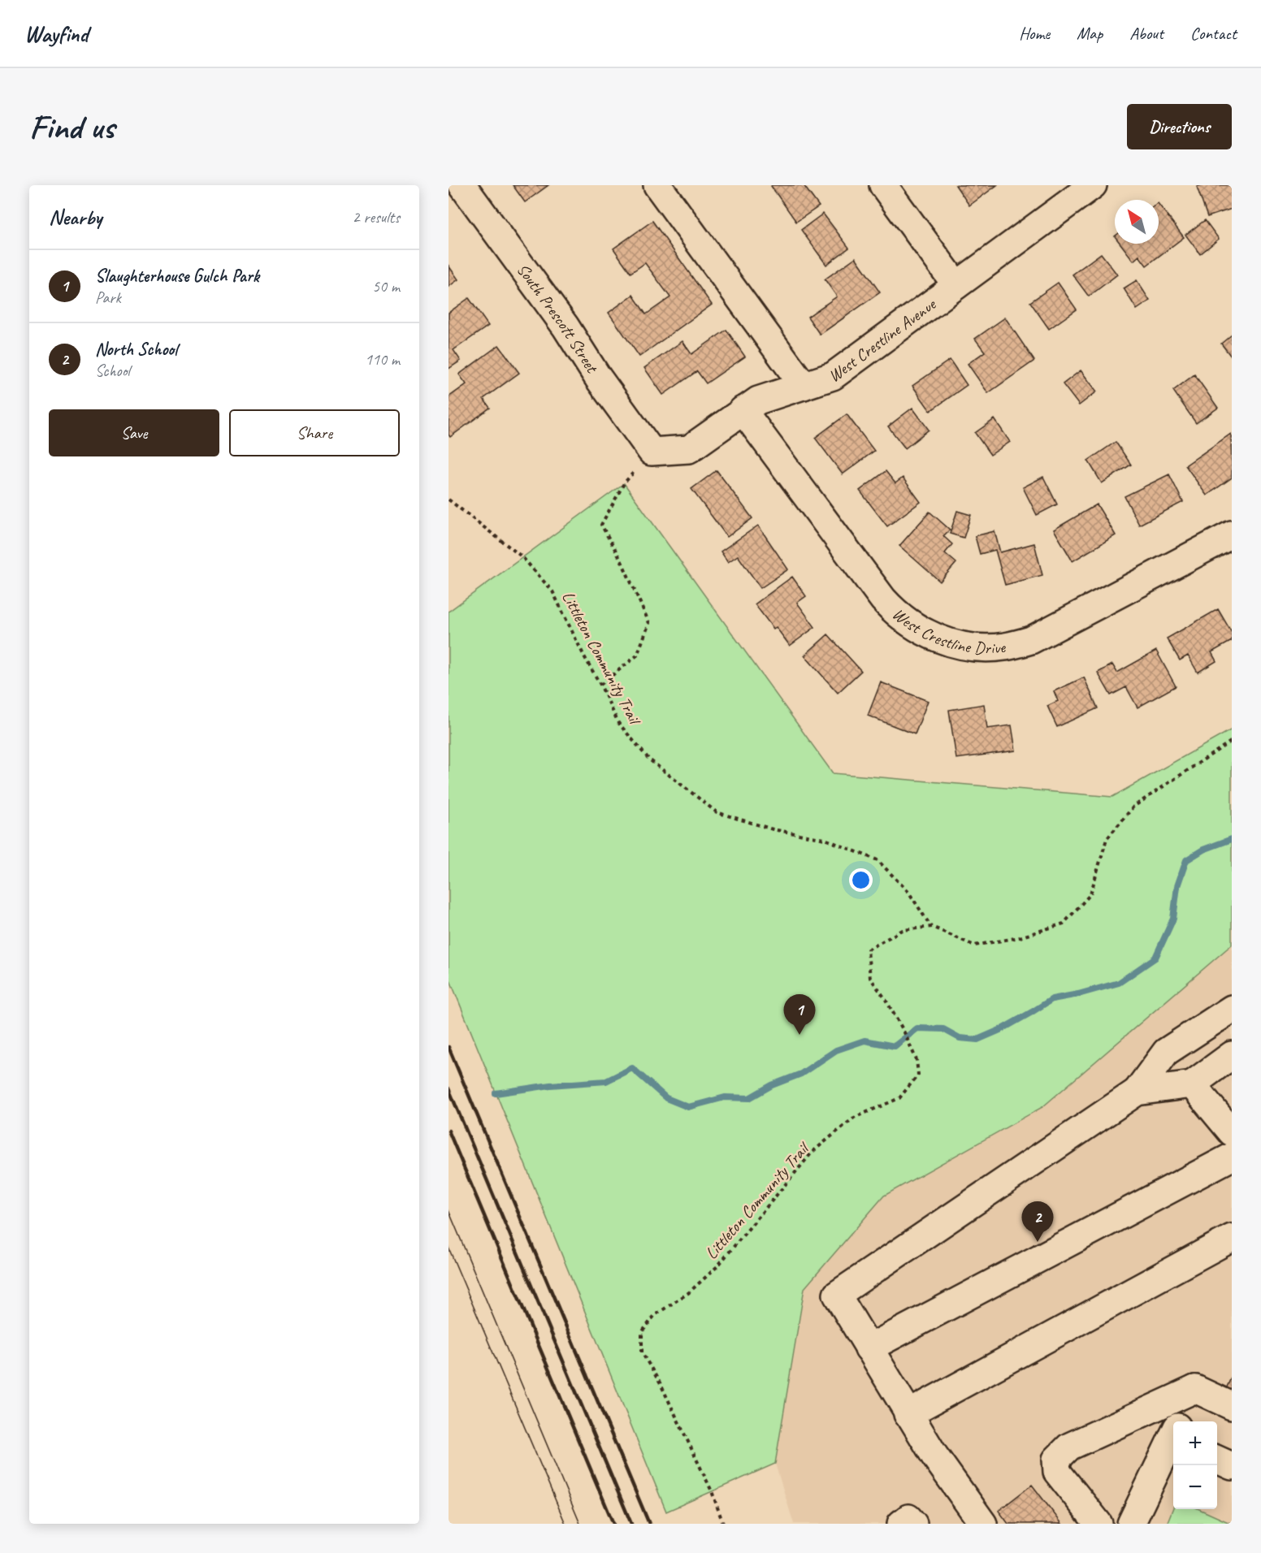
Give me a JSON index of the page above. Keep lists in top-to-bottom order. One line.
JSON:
{"streets":{"street":["South Prescott Street","West Crestline Avenue","West Crestline Drive"],"path":["Littleton Community Trail"]},"crossings":[["South Prescott Street","West Crestline Avenue"],["West Crestline Avenue","West Crestline Drive"]],"north":"top left","page":{"header":"Wayfind","nav":["Home","Map","About","Contact"],"buttons":["Directions",["Save","Share"]],"title":"Find us","heading":["Nearby","2 results"],"list":[{"mark":"1","name":"Slaughterhouse Gulch Park","note":"Park","value":"50 m"},{"mark":"2","name":"North School","note":"School","value":"110 m"}],"pins":["1","2"],"map_buttons":["+","−"]}}
